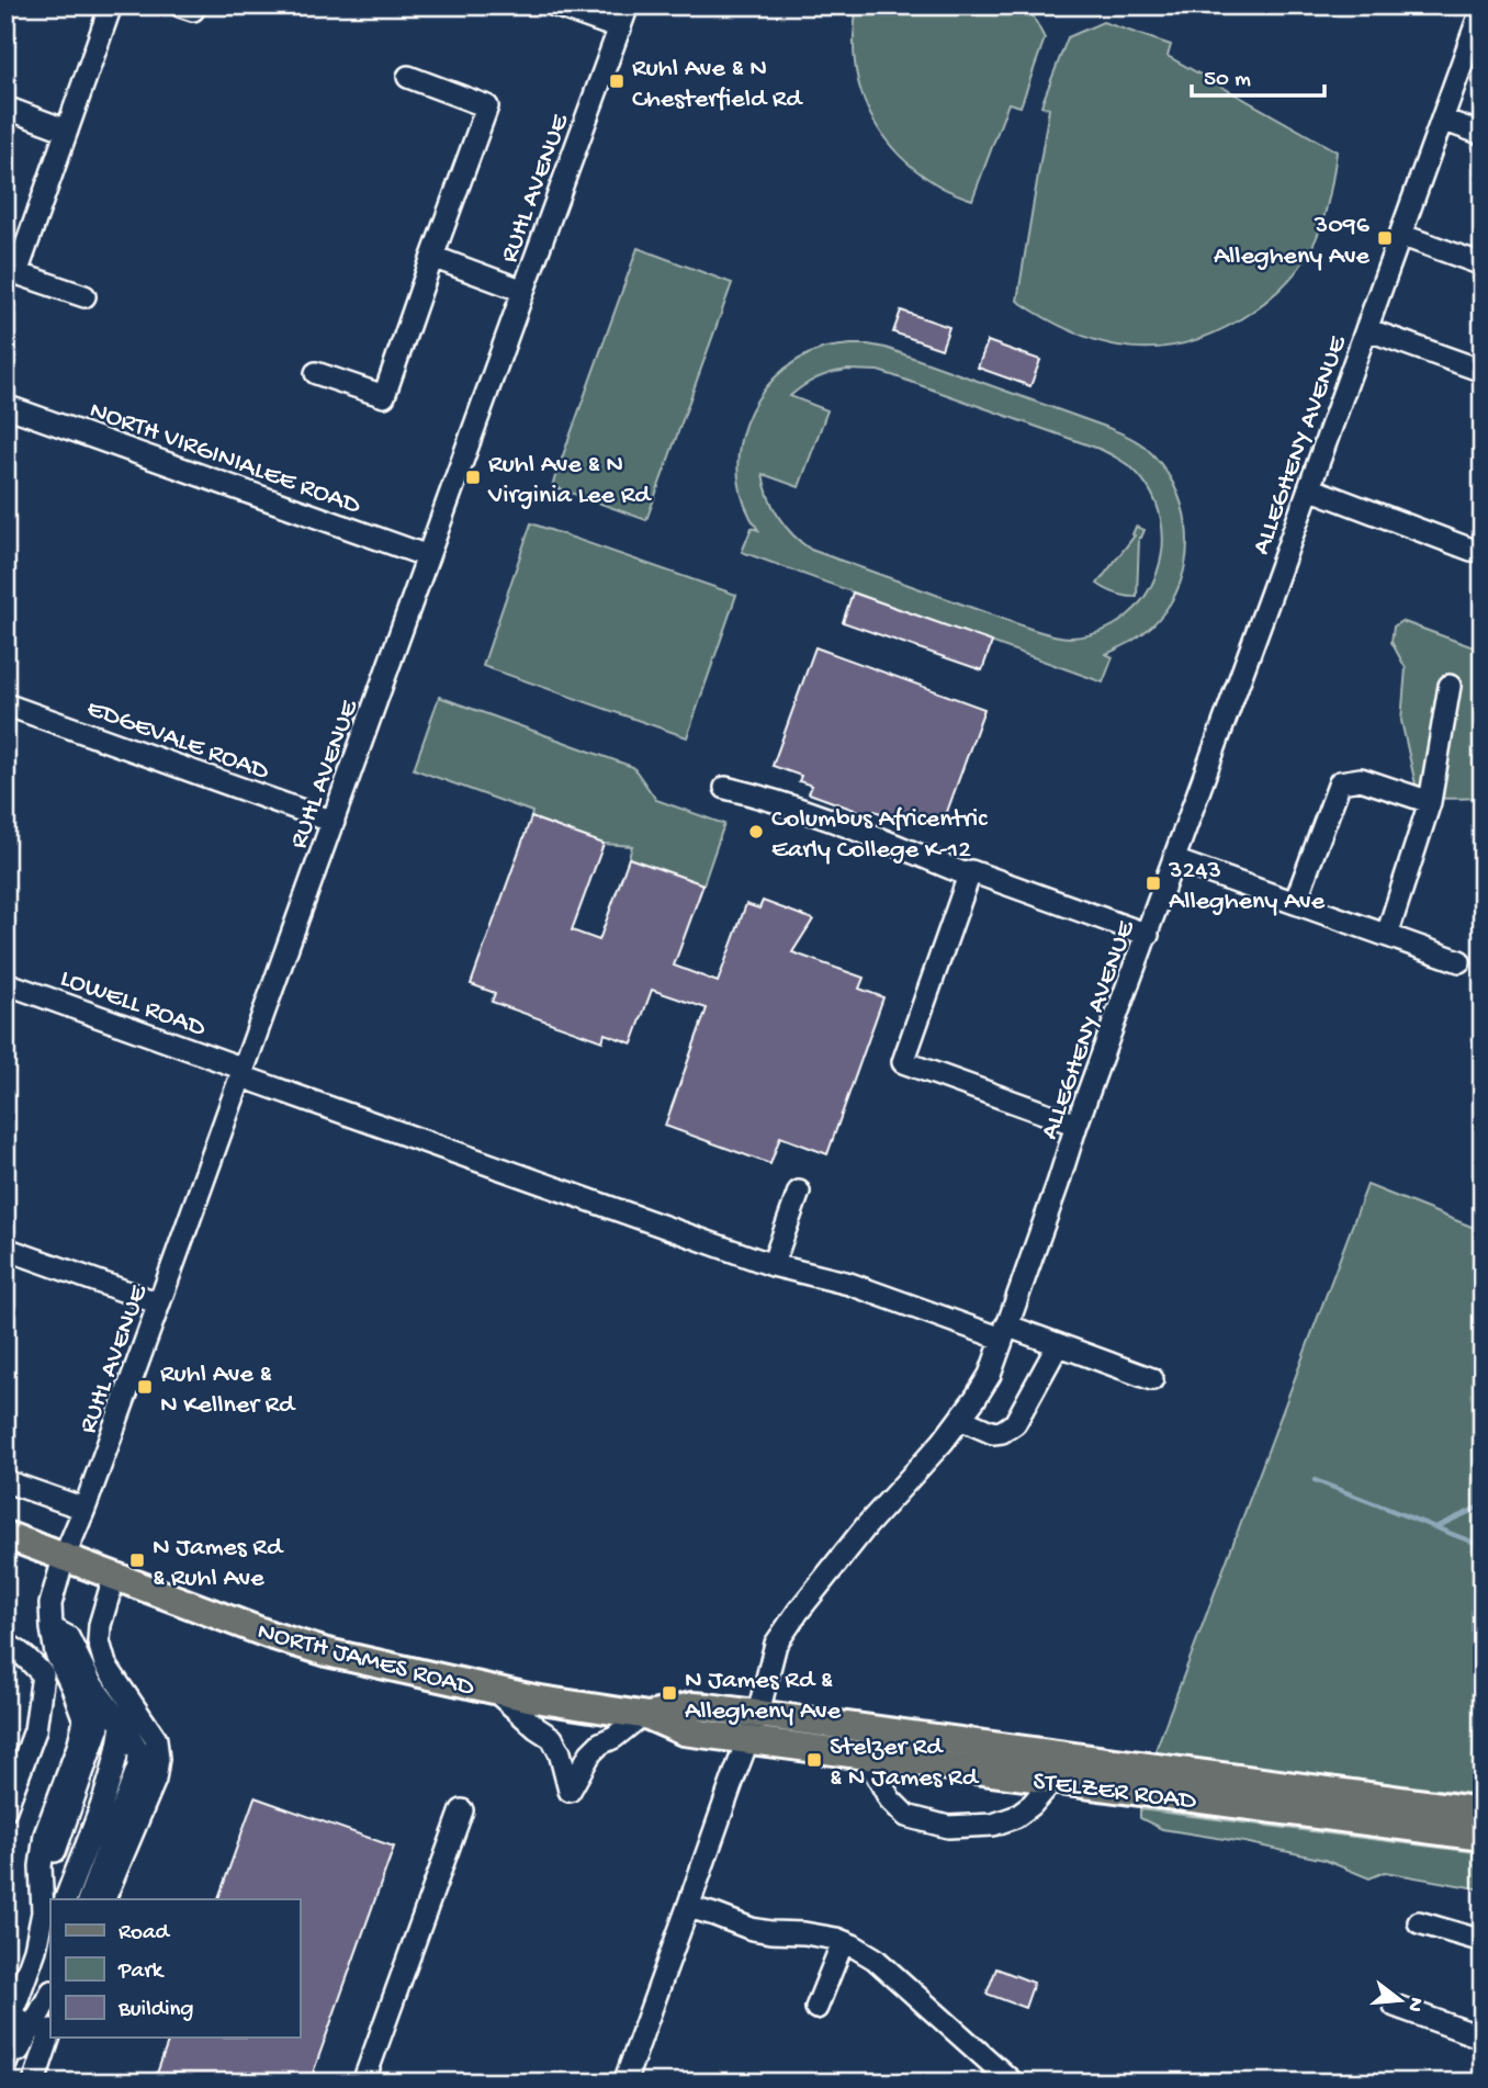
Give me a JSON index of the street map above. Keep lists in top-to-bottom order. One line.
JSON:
{"streets":{"main road":["NORTH JAMES ROAD","STELZER ROAD"],"street":["RUHL AVENUE","ALLEGHENY AVENUE","NORTH VIRGINIALEE ROAD","EDGEVALE ROAD","LOWELL ROAD"]},"crossings":[["RUHL AVENUE","NORTH VIRGINIALEE ROAD"],["RUHL AVENUE","EDGEVALE ROAD"],["RUHL AVENUE","LOWELL ROAD"],["RUHL AVENUE","NORTH JAMES ROAD"],["ALLEGHENY AVENUE","LOWELL ROAD"],["ALLEGHENY AVENUE","NORTH JAMES ROAD"],["ALLEGHENY AVENUE","STELZER ROAD"],["NORTH JAMES ROAD","STELZER ROAD"]],"places":{"transit":["Ruhl Ave & N Chesterfield Rd","3096 Allegheny Ave","Ruhl Ave & N Virginia Lee Rd","3243 Allegheny Ave","Ruhl Ave & N Kellner Rd","N James Rd & Ruhl Ave","N James Rd & Allegheny Ave","Stelzer Rd & N James Rd"],"other":["Columbus Africentric Early College K-12"]},"legend":["Road","Park","Building"],"scale_bar":"50 m","north":"right"}
